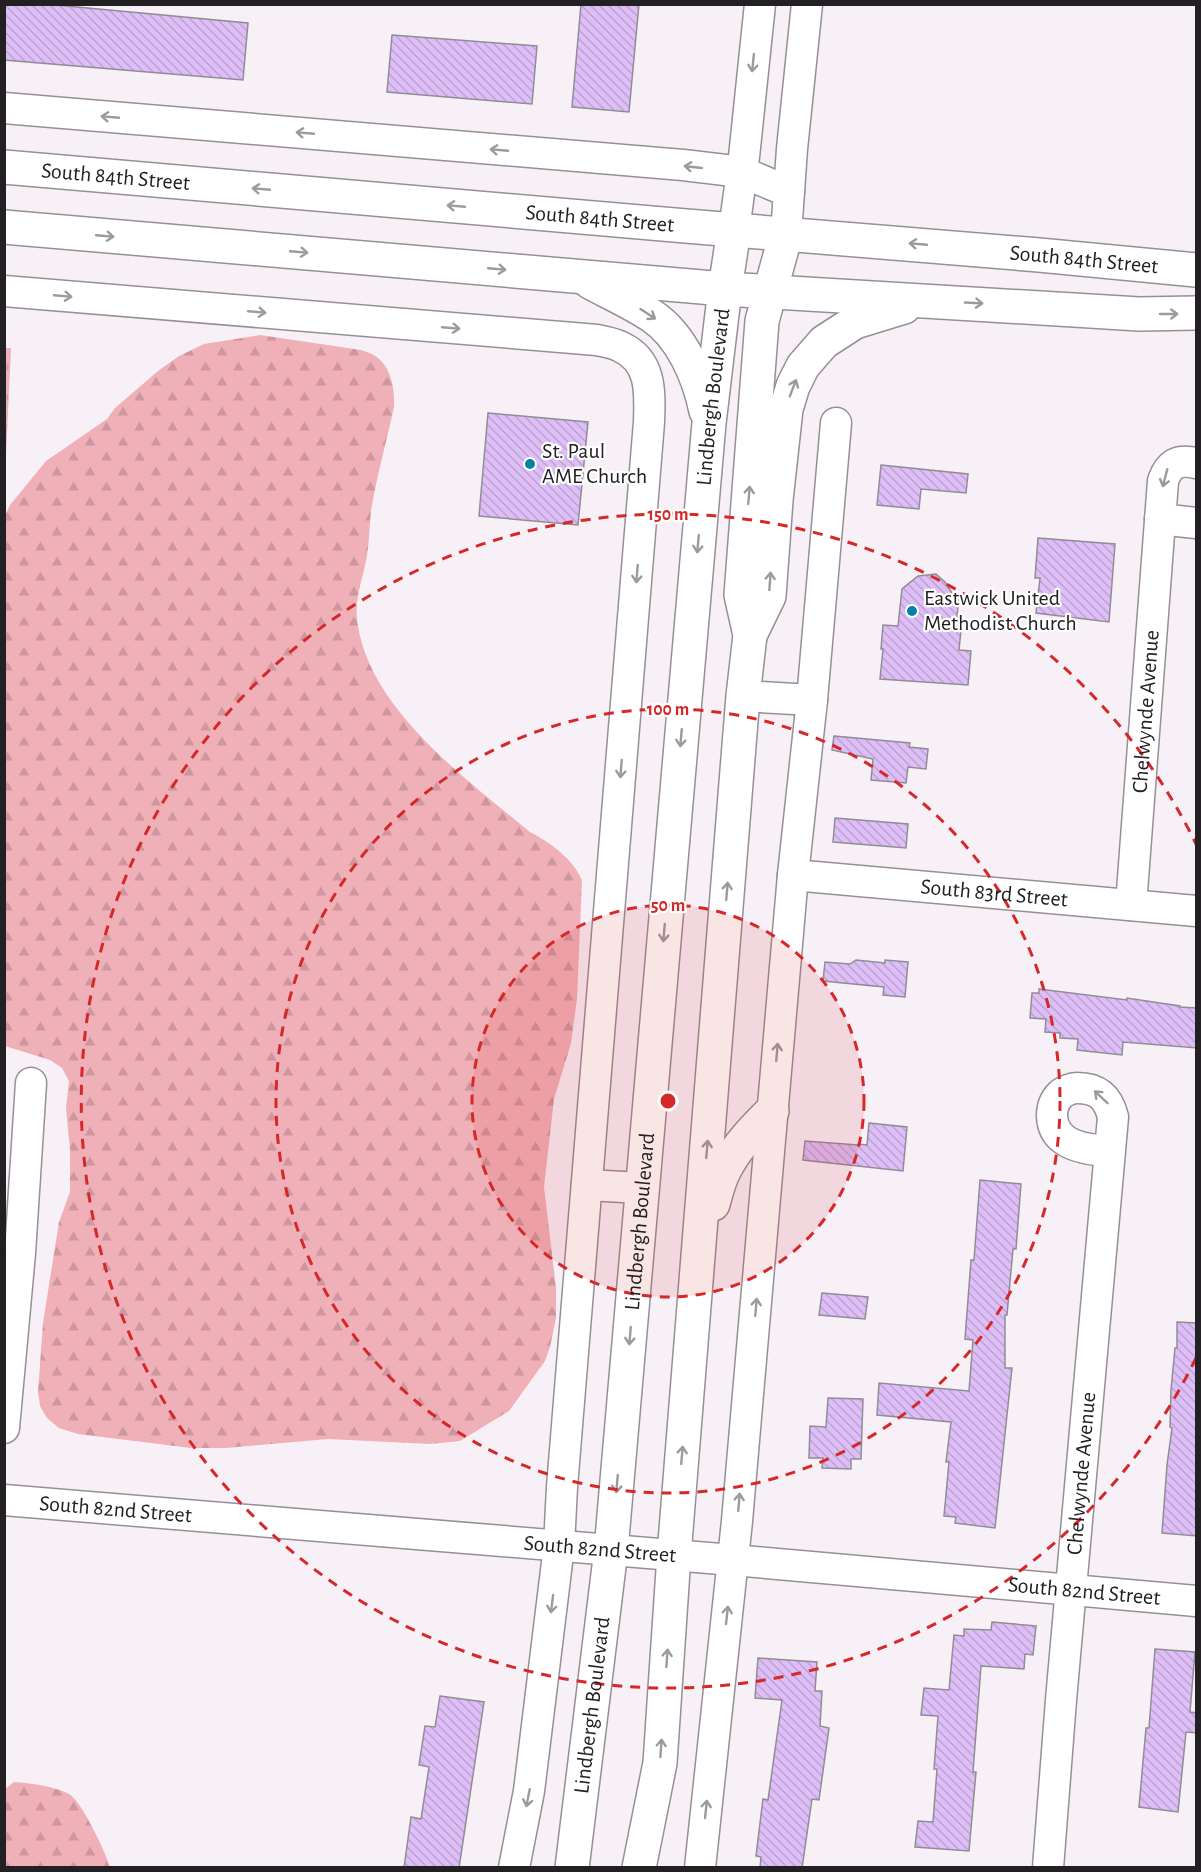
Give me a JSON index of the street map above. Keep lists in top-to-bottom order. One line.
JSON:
{"streets":{"main road":["South 84th Street","Lindbergh Boulevard"],"street":["Chelwynde Avenue","South 83rd Street","South 82nd Street"]},"crossings":[["South 84th Street","Lindbergh Boulevard"],["Lindbergh Boulevard","South 82nd Street"],["Chelwynde Avenue","South 83rd Street"],["Chelwynde Avenue","South 82nd Street"]],"places":["St. Paul AME Church","Eastwick United Methodist Church"],"rings":["150 m","100 m","50 m"]}
